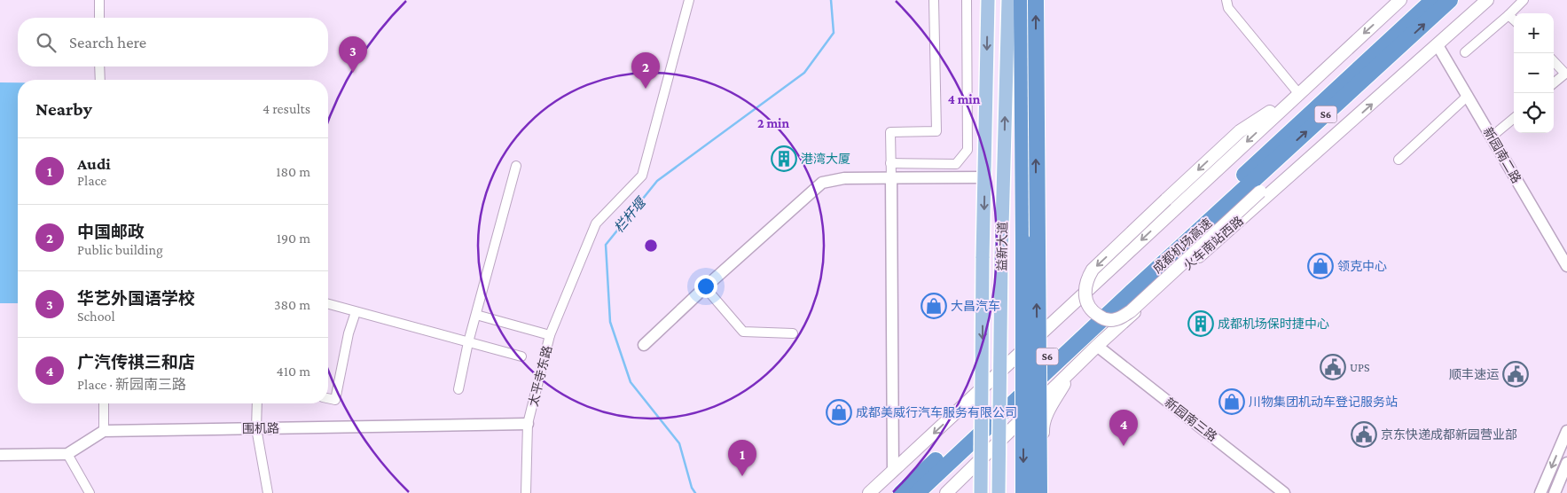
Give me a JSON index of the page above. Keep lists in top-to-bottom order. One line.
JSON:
{"streets":{"highway":["S6","成都机场高速"],"main road":["火车南站西路","益新大道"],"street":["新园南二路","太平寺东路","新园南三路","围机路"]},"crossings":[["新园南二路","火车南站西路"],["火车南站西路","新园南三路"],["太平寺东路","围机路"]],"water":["栏杆堰"],"places":{"building":["港湾大厦","成都机场保时捷中心"],"shop":["领克中心","大昌汽车","川物集团机动车登记服务站","成都美威行汽车服务有限公司"],"public building":["UPS","顺丰速运","京东快递成都新园营业部"]},"page":{"map_buttons":["+","−"],"search":"Search here","pins":["3","2","4","1"],"heading":["Nearby","4 results"],"list":[{"mark":"1","name":"Audi","note":"Place","value":"180 m"},{"mark":"2","name":"中国邮政","note":"Public building","value":"190 m"},{"mark":"3","name":"华艺外国语学校","note":"School","value":"380 m"},{"mark":"4","name":"广汽传祺三和店","note":"Place · 新园南三路","value":"410 m"}]},"rings":["4 min","2 min"]}
